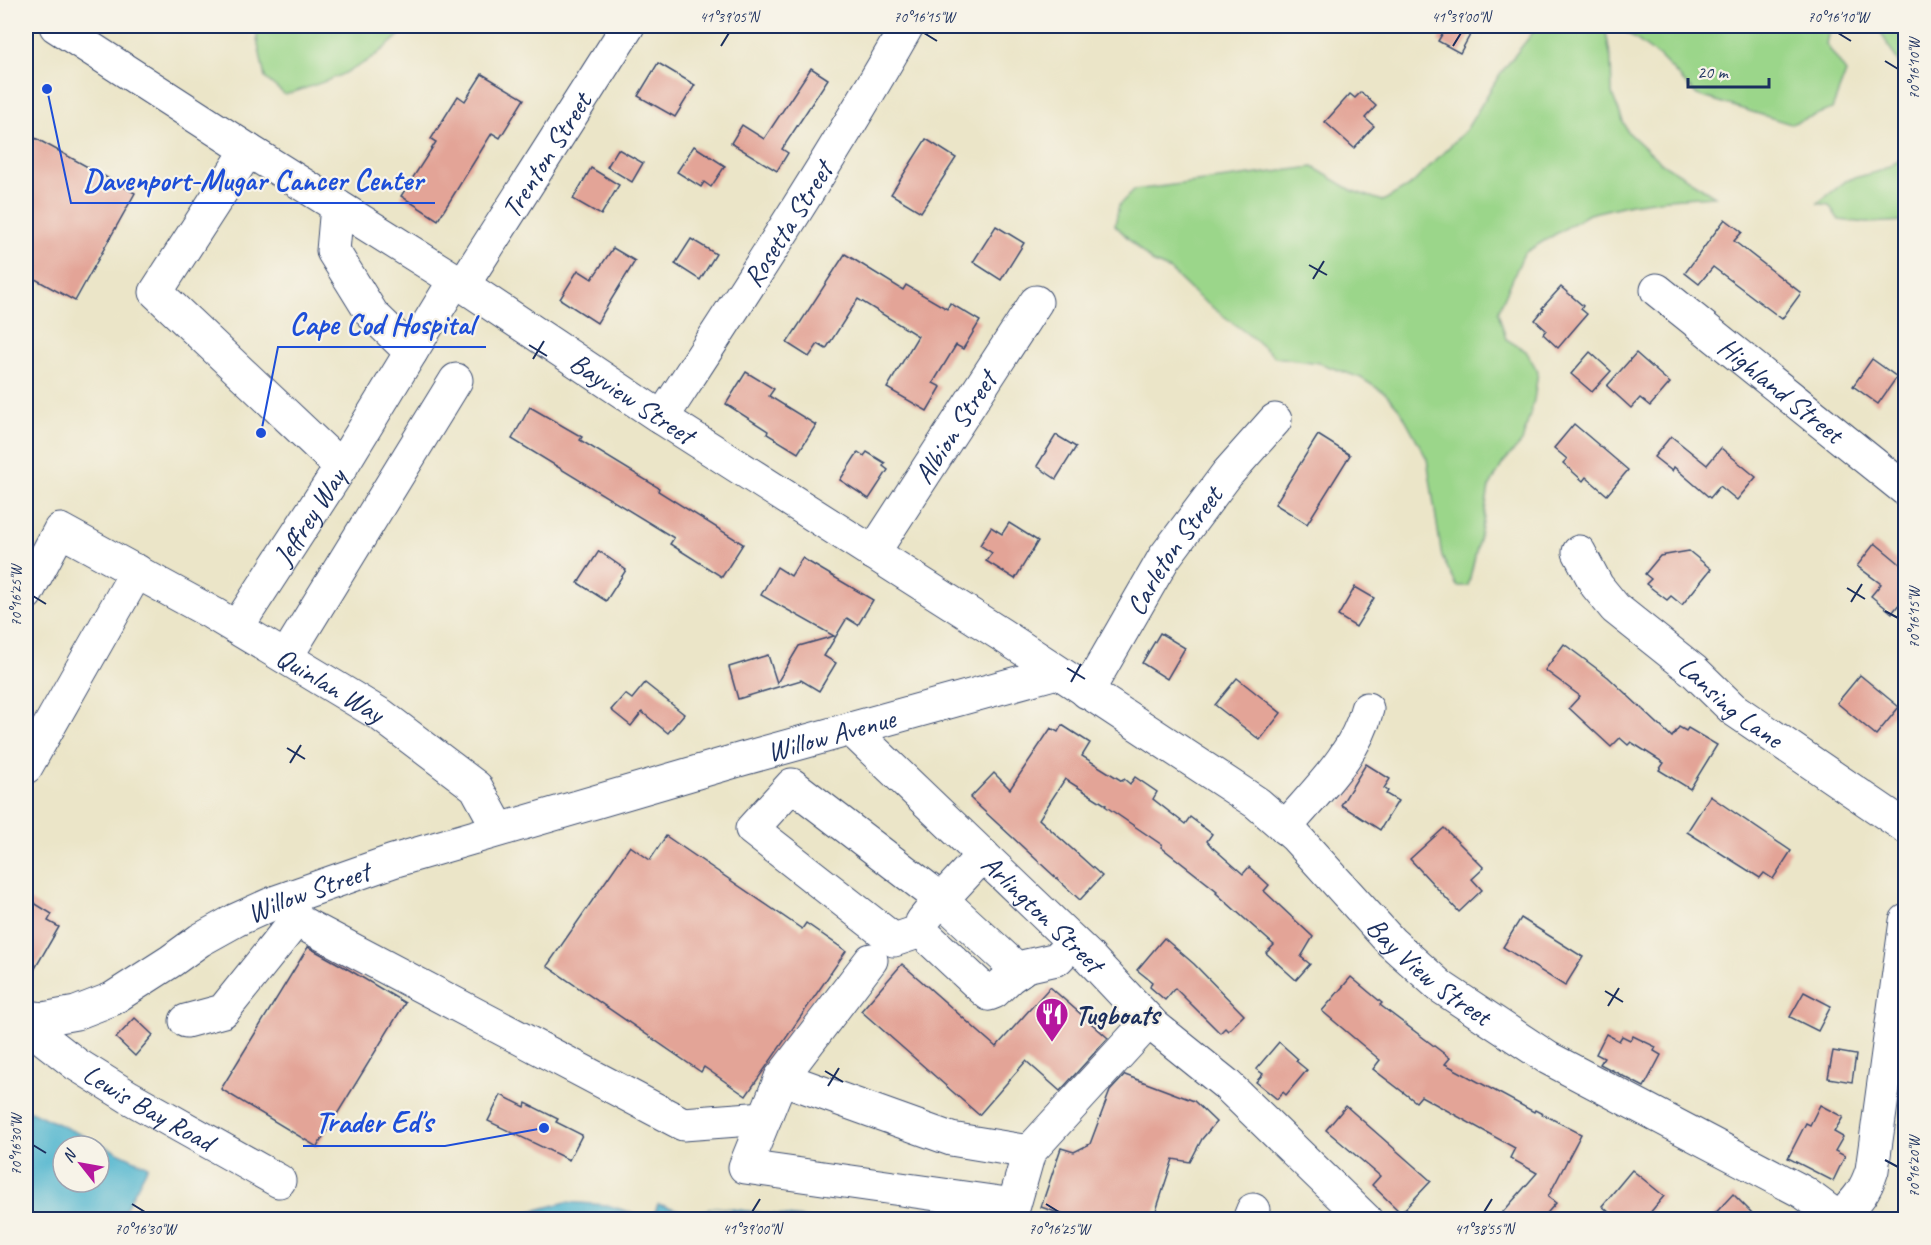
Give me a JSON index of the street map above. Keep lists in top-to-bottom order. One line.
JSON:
{"streets":{"street":["Trenton Street","Rosetta Street","Highland Street","Bayview Street","Albion Street","Jeffrey Way","Carleton Street","Quinlan Way","Lansing Lane","Willow Avenue","Willow Street","Arlington Street","Bay View Street","Lewis Bay Road"]},"crossings":[["Trenton Street","Bayview Street"],["Trenton Street","Jeffrey Way"],["Rosetta Street","Bayview Street"],["Bayview Street","Albion Street"],["Bayview Street","Jeffrey Way"],["Bayview Street","Willow Avenue"],["Bayview Street","Bay View Street"],["Jeffrey Way","Quinlan Way"],["Carleton Street","Bay View Street"],["Quinlan Way","Willow Street"],["Willow Avenue","Willow Street"],["Willow Avenue","Arlington Street"],["Willow Avenue","Bay View Street"]],"places":{"other":["Davenport-Mugar Cancer Center","Cape Cod Hospital","Trader Ed's"],"restaurant":["Tugboats"]},"scale_bar":"20 m","north":"top left","coordinates":["41°39'05\"N","70°16'15\"W","41°39'00\"N","70°16'10\"W","70°16'25\"W","70°16'30\"W","70°16'20\"W","41°38'55\"N"]}
